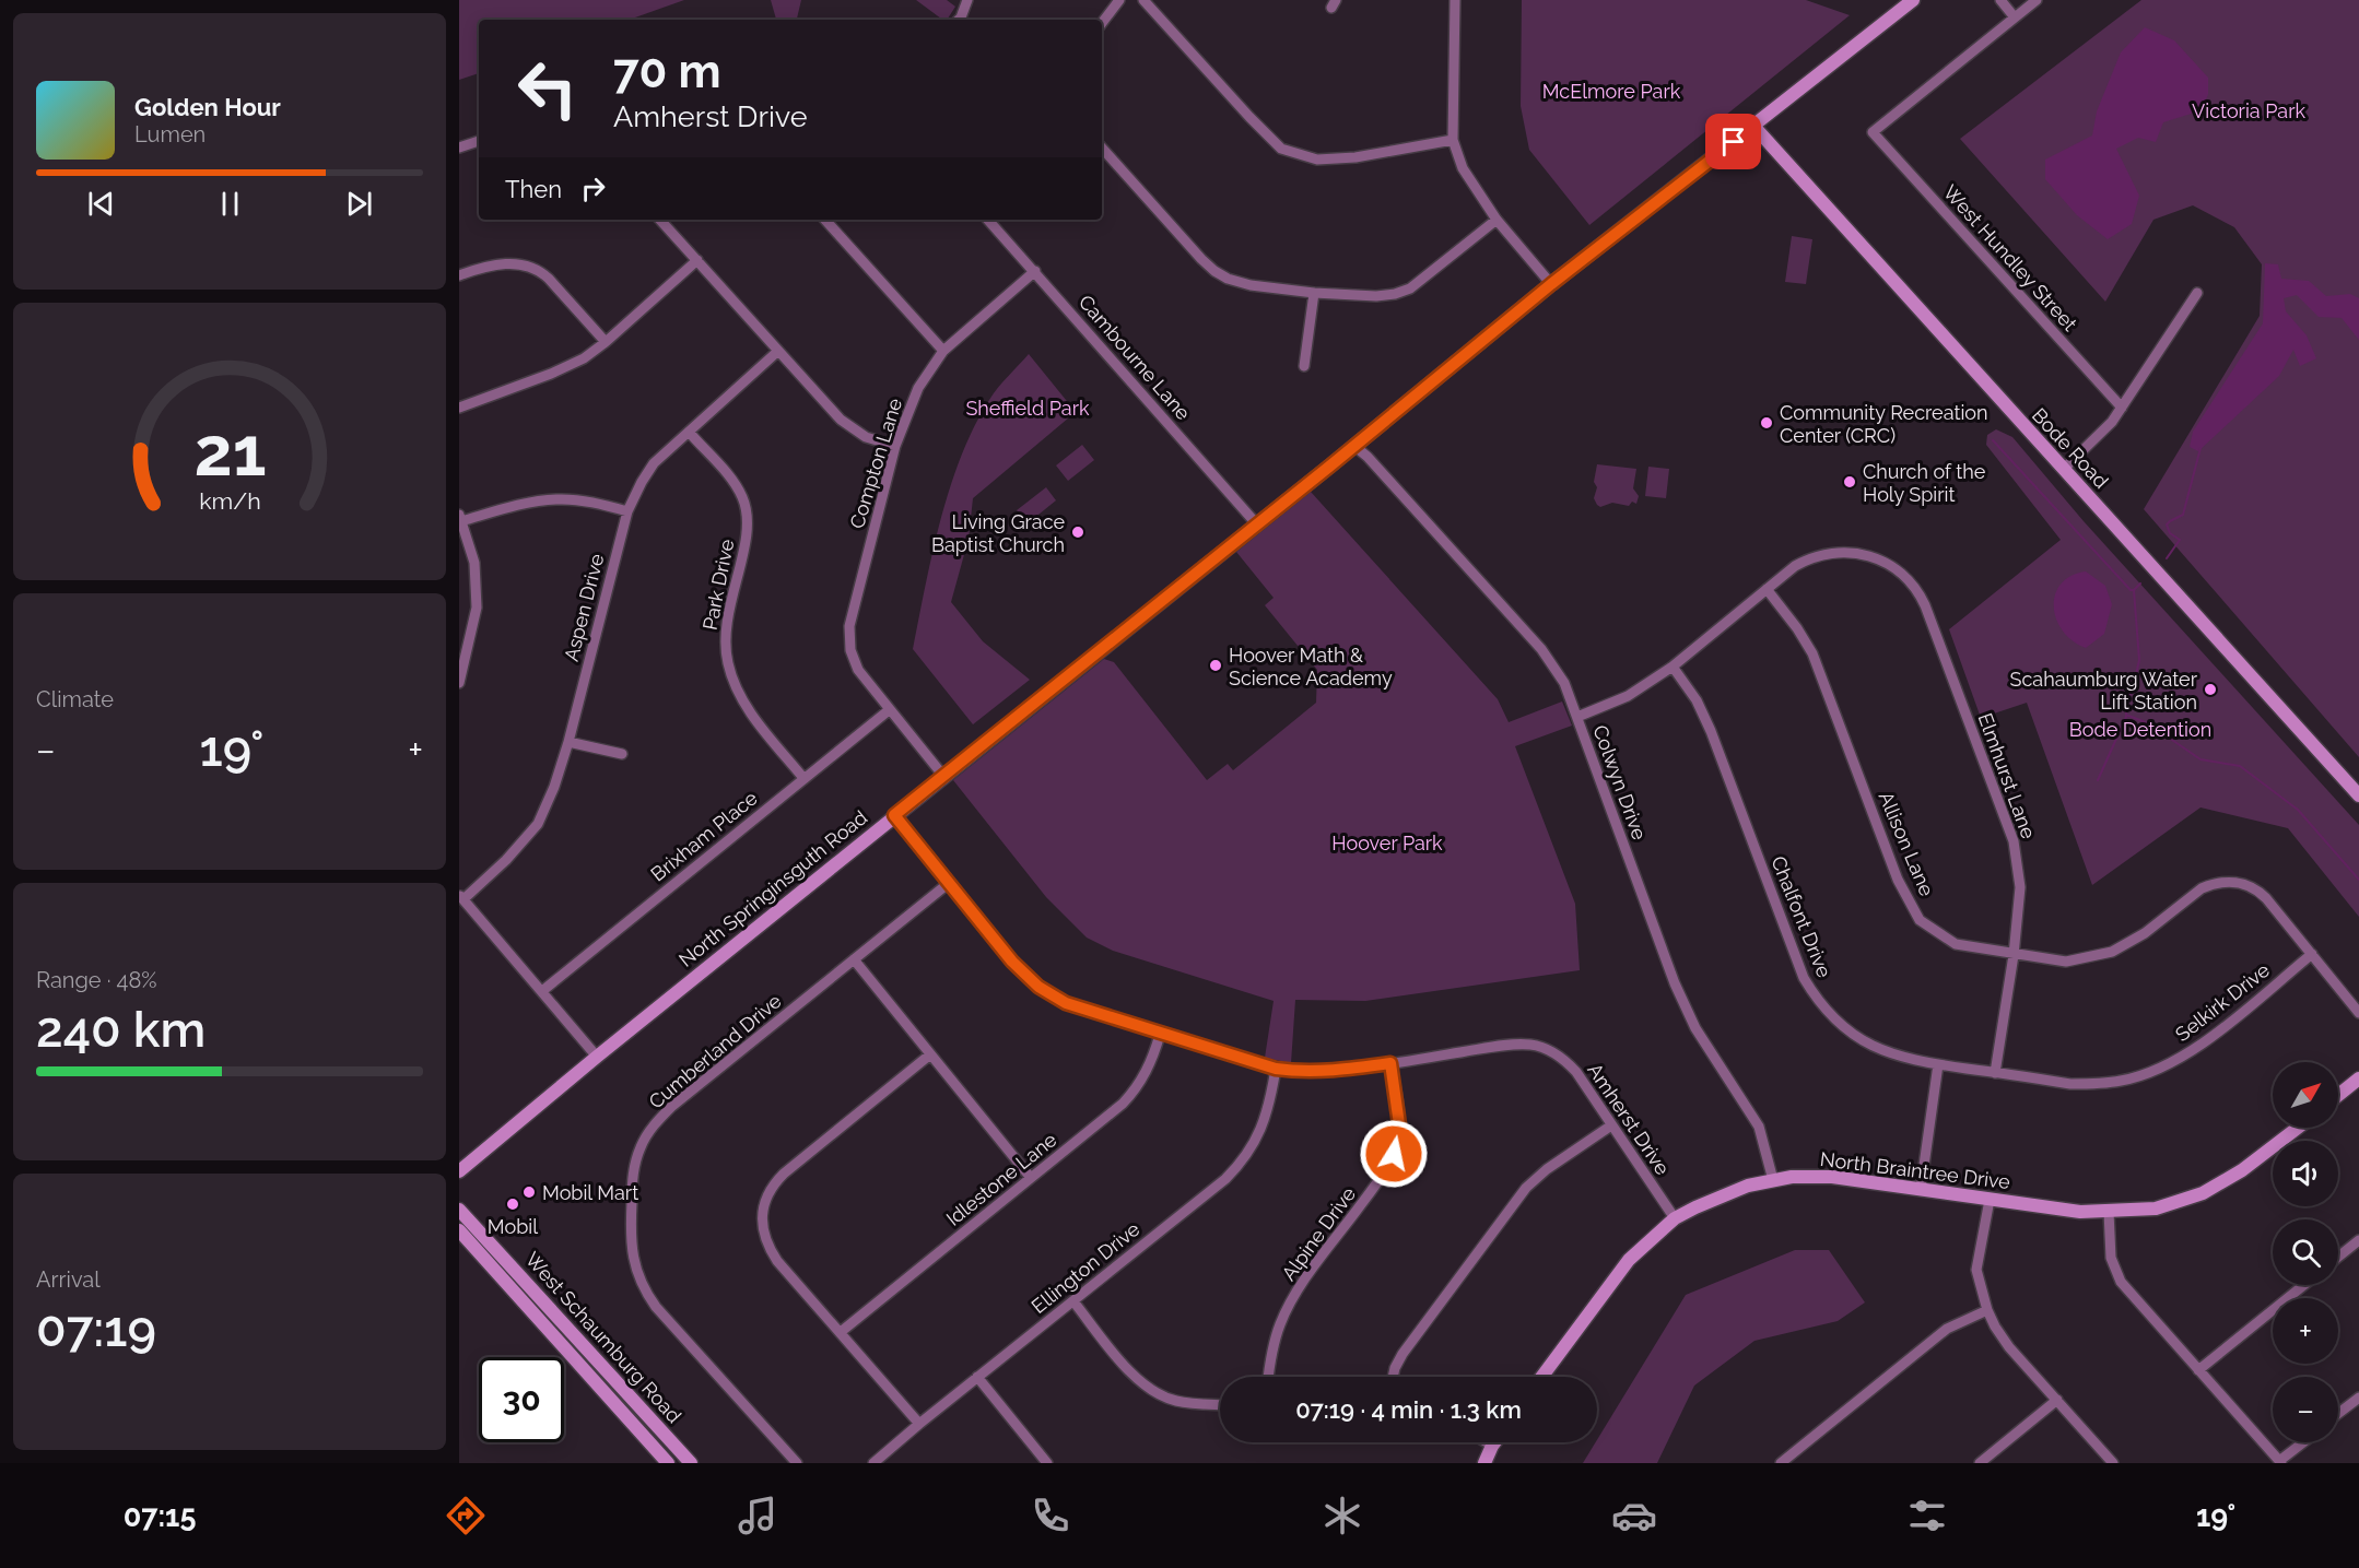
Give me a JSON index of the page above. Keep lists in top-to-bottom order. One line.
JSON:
{"streets":{"street":["West Hundley Street","Cambourne Lane","Bode Road","Compton Lane","Park Drive","Aspen Drive","Elmhurst Lane","Colwyn Drive","Brixham Place","Allison Lane","North Springinsguth Road","Chalfont Drive","Selkirk Drive","Cumberland Drive","Amherst Drive","North Braintree Drive","Idlestone Lane","Alpine Drive","Ellington Drive","West Schaumburg Road"]},"crossings":[["Cambourne Lane","Compton Lane"],["Cambourne Lane","North Springinsguth Road"],["Bode Road","North Springinsguth Road"],["Compton Lane","Brixham Place"],["Park Drive","Aspen Drive"],["Park Drive","Brixham Place"],["Elmhurst Lane","Allison Lane"],["Elmhurst Lane","Chalfont Drive"],["Elmhurst Lane","Selkirk Drive"],["Colwyn Drive","North Springinsguth Road"],["Colwyn Drive","North Braintree Drive"],["Allison Lane","Selkirk Drive"],["North Springinsguth Road","Amherst Drive"],["Chalfont Drive","Selkirk Drive"],["Cumberland Drive","Amherst Drive"],["Amherst Drive","North Braintree Drive"],["Amherst Drive","Idlestone Lane"],["Amherst Drive","Alpine Drive"],["Amherst Drive","Ellington Drive"]],"parks":["McElmore Park","Victoria Park","Sheffield Park","Bode Detention","Hoover Park"],"places":["Community Recreation Center (CRC)","Church of the Holy Spirit","Living Grace Baptist Church","Hoover Math & Science Academy","Scahaumburg Water Lift Station","Mobil Mart","Mobil"],"north":"top right","page":{"turn":["70 m","Amherst Drive"],"song":["Golden Hour","Lumen"],"then":"Then","tile":["Climate",["Range · 48%","240 km"],["Arrival","07:19"]],"heat":["−","19°","+"],"map_buttons":["+","−"],"limit":"30","trip":"07:19 · 4 min · 1.3 km","tabs":["07:15","19°"],"gauge":["21","km/h"]}}
